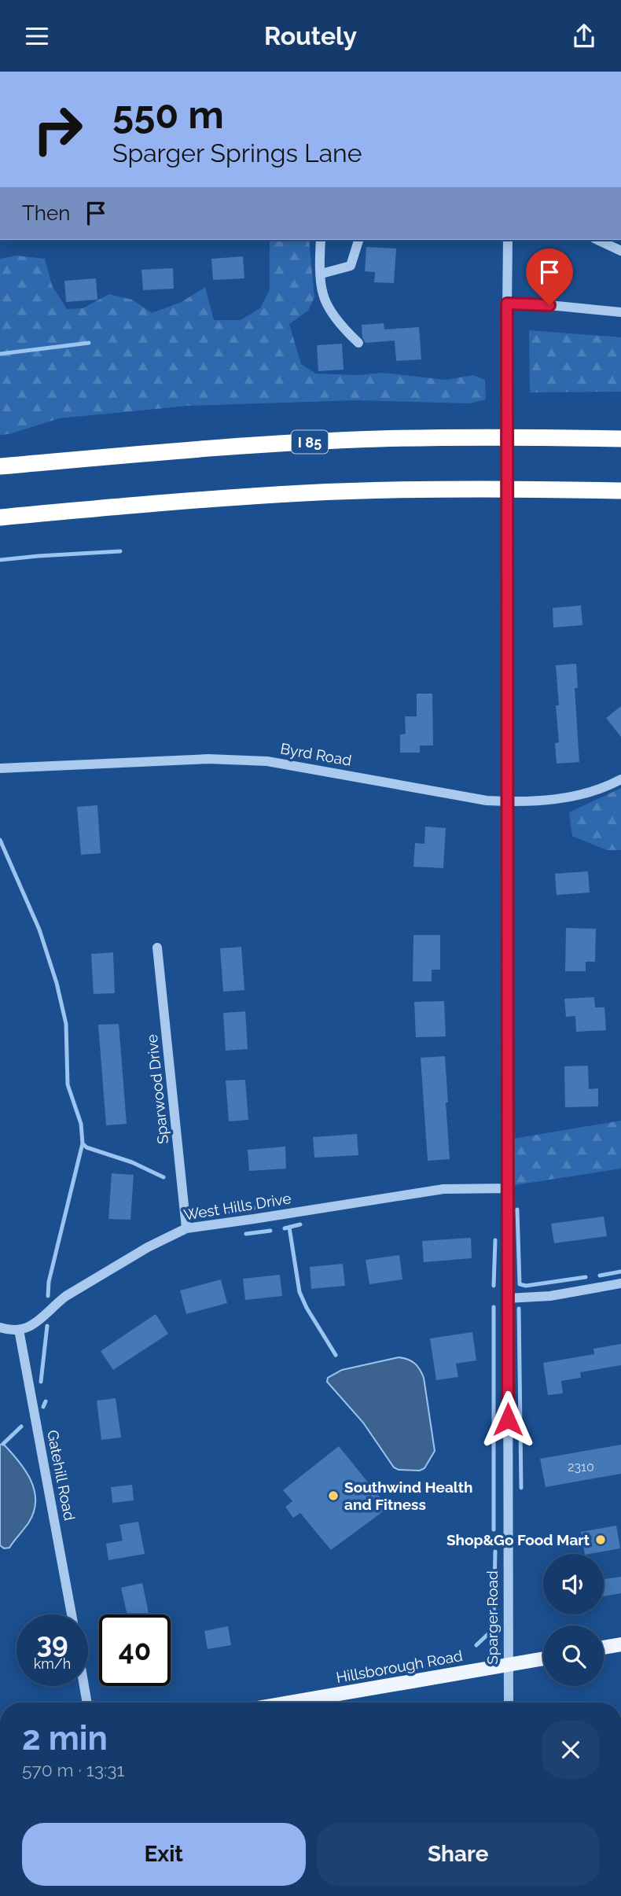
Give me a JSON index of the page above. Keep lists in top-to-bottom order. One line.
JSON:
{"streets":{"highway":["I 85"],"main road":["Hillsborough Road"],"street":["Byrd Road","Sparwood Drive","West Hills Drive","Gatehill Road","Sparger Road"]},"crossings":[["Byrd Road","Sparger Road"],["Sparwood Drive","West Hills Drive"],["West Hills Drive","Gatehill Road"],["West Hills Drive","Sparger Road"],["Sparger Road","Hillsborough Road"]],"places":["Southwind Health and Fitness","Shop&Go Food Mart"],"house_numbers":["2310"],"page":{"header":"Routely","turn":["550 m","Sparger Springs Lane"],"then":"Then","speed":"39 km/h","limit":"40","heading":["2 min","570 m · 13:31"],"buttons":["Exit","Share"]}}
